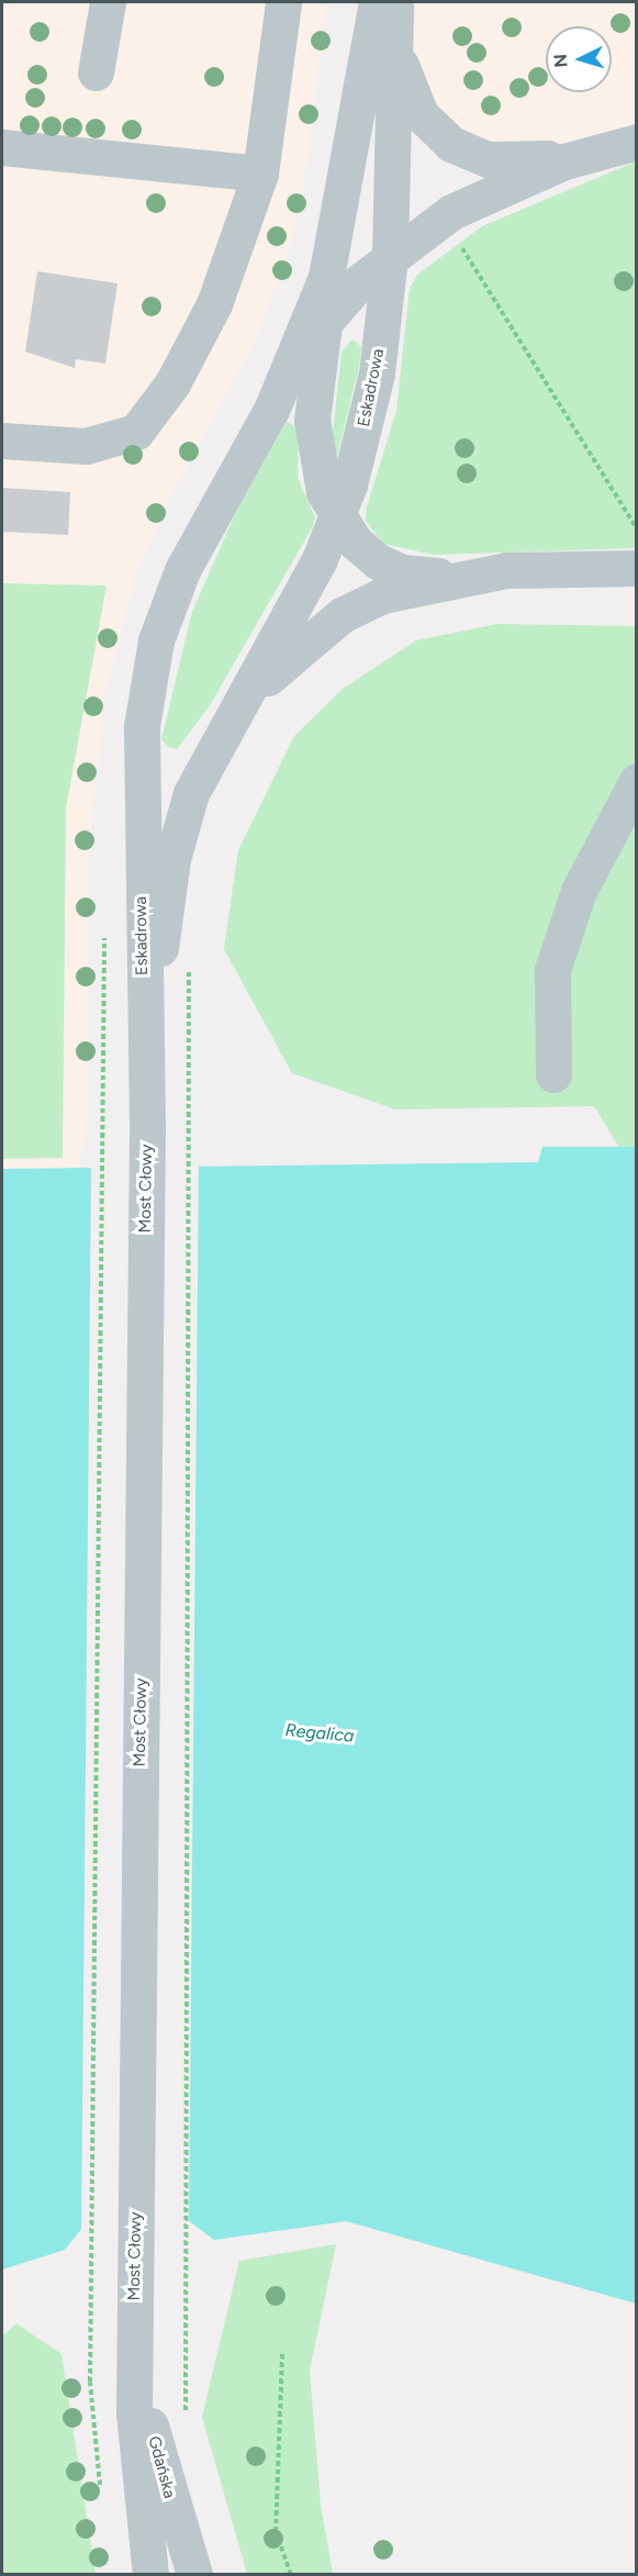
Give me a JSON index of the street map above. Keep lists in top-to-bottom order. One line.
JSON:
{"streets":{"street":["Eskadrowa","Most Cłowy","Gdańska"]},"crossings":[["Eskadrowa","Most Cłowy"],["Most Cłowy","Gdańska"]],"water":["Regalica"],"north":"left"}
